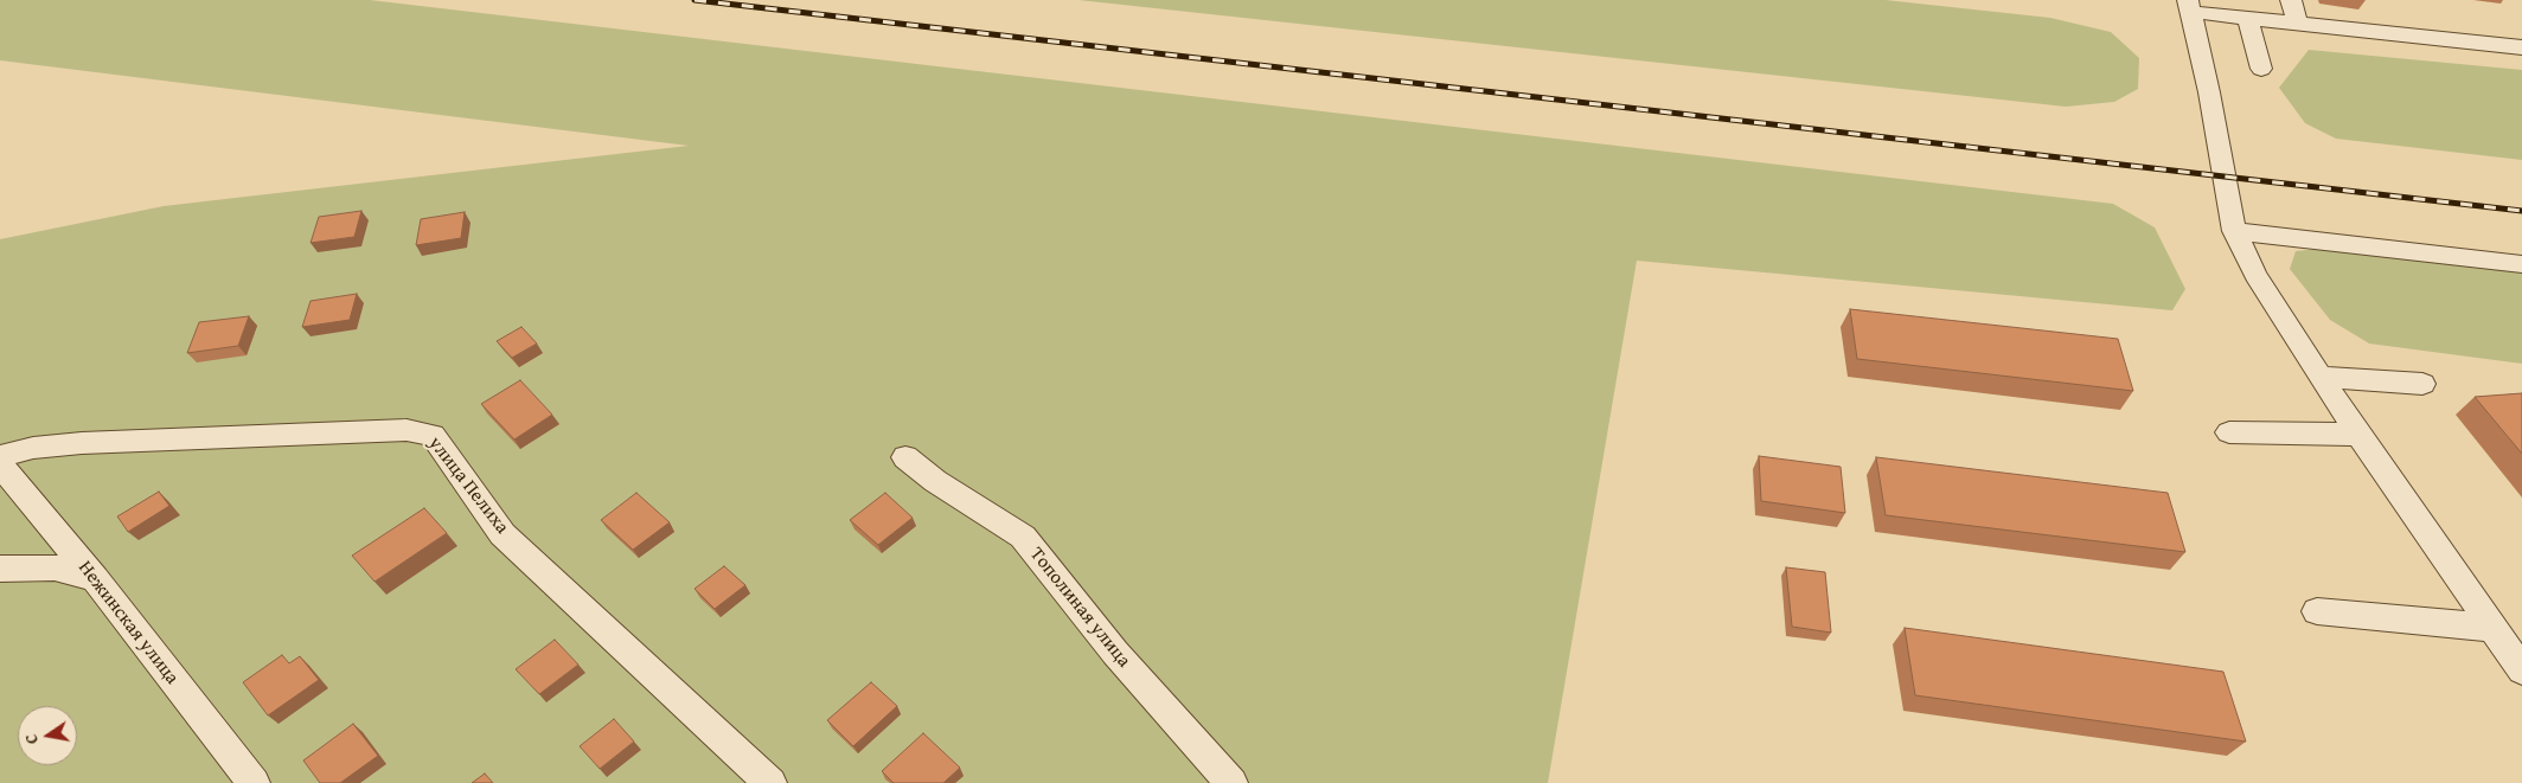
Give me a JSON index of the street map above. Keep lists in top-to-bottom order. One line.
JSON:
{"streets":{"street":["улица Пелиха","Тополиная улица","Нежинская улица"]},"north":"left"}
